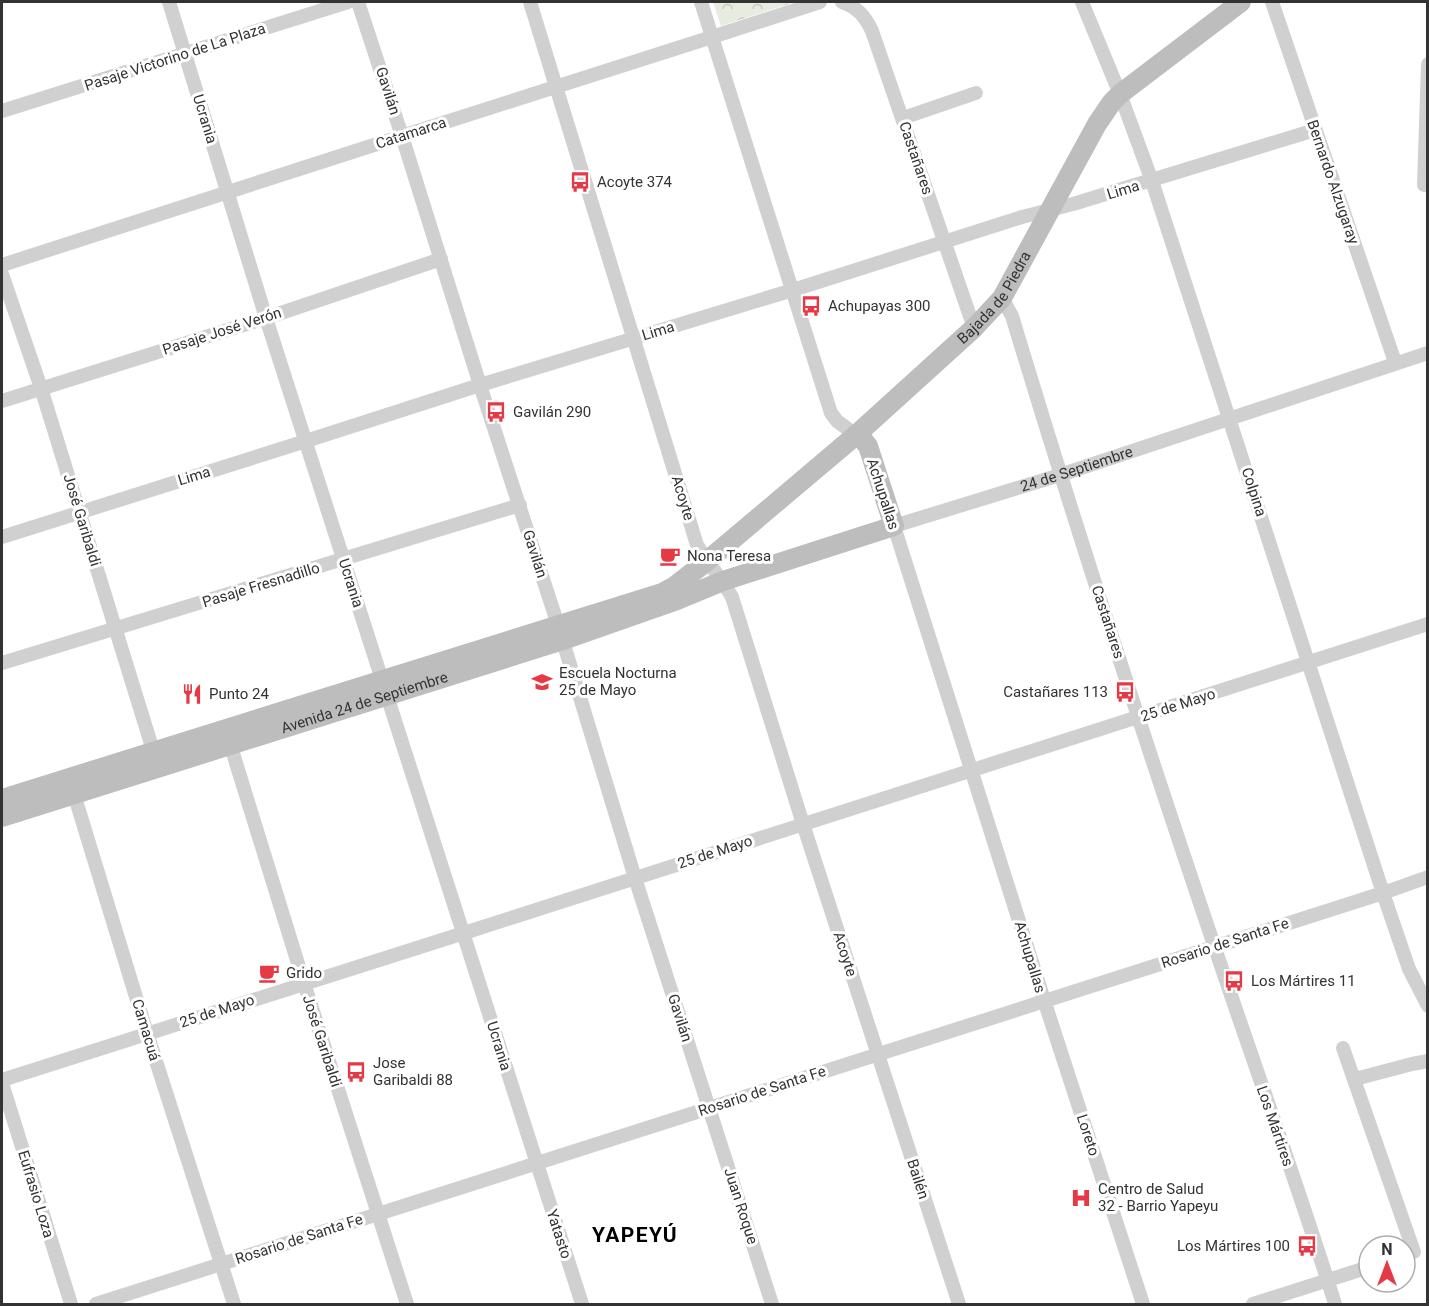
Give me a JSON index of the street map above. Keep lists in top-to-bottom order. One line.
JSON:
{"streets":{"main road":["Bajada de Piedra","24 de Septiembre","Achupallas","Avenida 24 de Septiembre"],"street":["Pasaje Victorino de La Plaza","Gavilán","Ucrania","Catamarca","Castañares","Bernardo Alzugaray","Lima","Pasaje José Verón","Colpina","Acoyte","José Garibaldi","Pasaje Fresnadillo","25 de Mayo","Rosario de Santa Fe","Camacuá","Los Mártires","Loreto","Bailén","Eufrasio Loza","Juan Roque","Yatasto"]},"crossings":[["Pasaje Victorino de La Plaza","Ucrania"],["Gavilán","Catamarca"],["Gavilán","Lima"],["Gavilán","Pasaje José Verón"],["Gavilán","Pasaje Fresnadillo"],["Gavilán","Avenida 24 de Septiembre"],["Gavilán","25 de Mayo"],["Gavilán","Rosario de Santa Fe"],["Gavilán","Juan Roque"],["Ucrania","Catamarca"],["Ucrania","Lima"],["Ucrania","Pasaje José Verón"],["Ucrania","Pasaje Fresnadillo"],["Ucrania","Avenida 24 de Septiembre"],["Ucrania","25 de Mayo"],["Ucrania","Rosario de Santa Fe"],["Ucrania","Yatasto"],["Catamarca","Achupallas"],["Catamarca","Acoyte"],["Castañares","Lima"],["Castañares","Bajada de Piedra"],["Castañares","24 de Septiembre"],["Castañares","25 de Mayo"],["Castañares","Rosario de Santa Fe"],["Castañares","Los Mártires"],["Bernardo Alzugaray","Lima"],["Bernardo Alzugaray","24 de Septiembre"],["Lima","Bajada de Piedra"],["Lima","Colpina"],["Lima","Achupallas"],["Lima","Acoyte"],["Lima","José Garibaldi"],["Bajada de Piedra","Colpina"],["Bajada de Piedra","Achupallas"],["Bajada de Piedra","Acoyte"],["Bajada de Piedra","Avenida 24 de Septiembre"],["Pasaje José Verón","José Garibaldi"],["24 de Septiembre","Colpina"],["24 de Septiembre","Achupallas"],["24 de Septiembre","Acoyte"],["24 de Septiembre","Avenida 24 de Septiembre"],["Colpina","25 de Mayo"],["Colpina","Rosario de Santa Fe"],["Achupallas","25 de Mayo"],["Achupallas","Rosario de Santa Fe"],["Achupallas","Loreto"],["Acoyte","Avenida 24 de Septiembre"],["Acoyte","25 de Mayo"],["Acoyte","Rosario de Santa Fe"],["Acoyte","Bailén"],["José Garibaldi","Pasaje Fresnadillo"],["José Garibaldi","Avenida 24 de Septiembre"],["José Garibaldi","25 de Mayo"],["José Garibaldi","Rosario de Santa Fe"],["Avenida 24 de Septiembre","Camacuá"],["25 de Mayo","Camacuá"],["25 de Mayo","Eufrasio Loza"],["Rosario de Santa Fe","Camacuá"],["Rosario de Santa Fe","Los Mártires"],["Rosario de Santa Fe","Loreto"],["Rosario de Santa Fe","Bailén"],["Rosario de Santa Fe","Juan Roque"],["Rosario de Santa Fe","Yatasto"]],"districts":["YAPEYÚ"],"places":{"bus stop":["Acoyte 374","Achupayas 300","Gavilán 290","Castañares 113","Los Mártires 11","Jose Garibaldi 88","Los Mártires 100"],"cafe":["Nona Teresa","Grido"],"school or university":["Escuela Nocturna 25 de Mayo"],"restaurant":["Punto 24"],"hospital":["Centro de Salud 32 - Barrio Yapeyu"]},"north":"top"}
